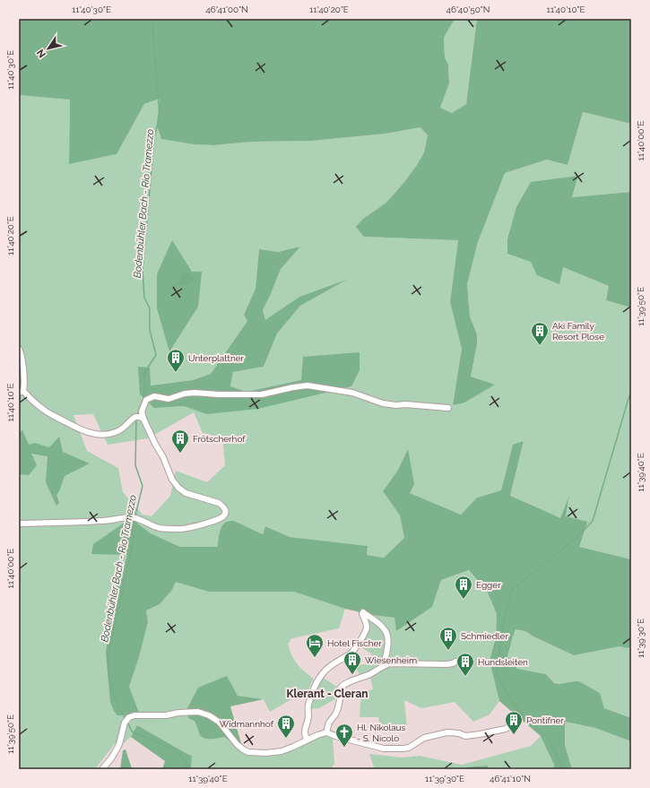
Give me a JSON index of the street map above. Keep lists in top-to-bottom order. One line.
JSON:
{"districts":["Klerant - Cleran"],"water":["Bodenbühler Bach - Rio Tramezzo"],"places":{"building":["Aki Family Resort Plose","Unterplattner","Frötscherhof","Egger","Schmiedler","Wiesenheim","Hundsleiten","Pontifner","Widmannhof"],"hotel":["Hotel Fischer"],"church":["Hl. Nikolaus - S. Nicolò"]},"north":"bottom left","coordinates":["11°40'30\"E","46°41'00\"N","11°40'20\"E","46°40'50\"N","11°40'10\"E","11°40'00\"E","11°39'50\"E","11°39'40\"E","11°39'30\"E","46°41'10\"N"]}
